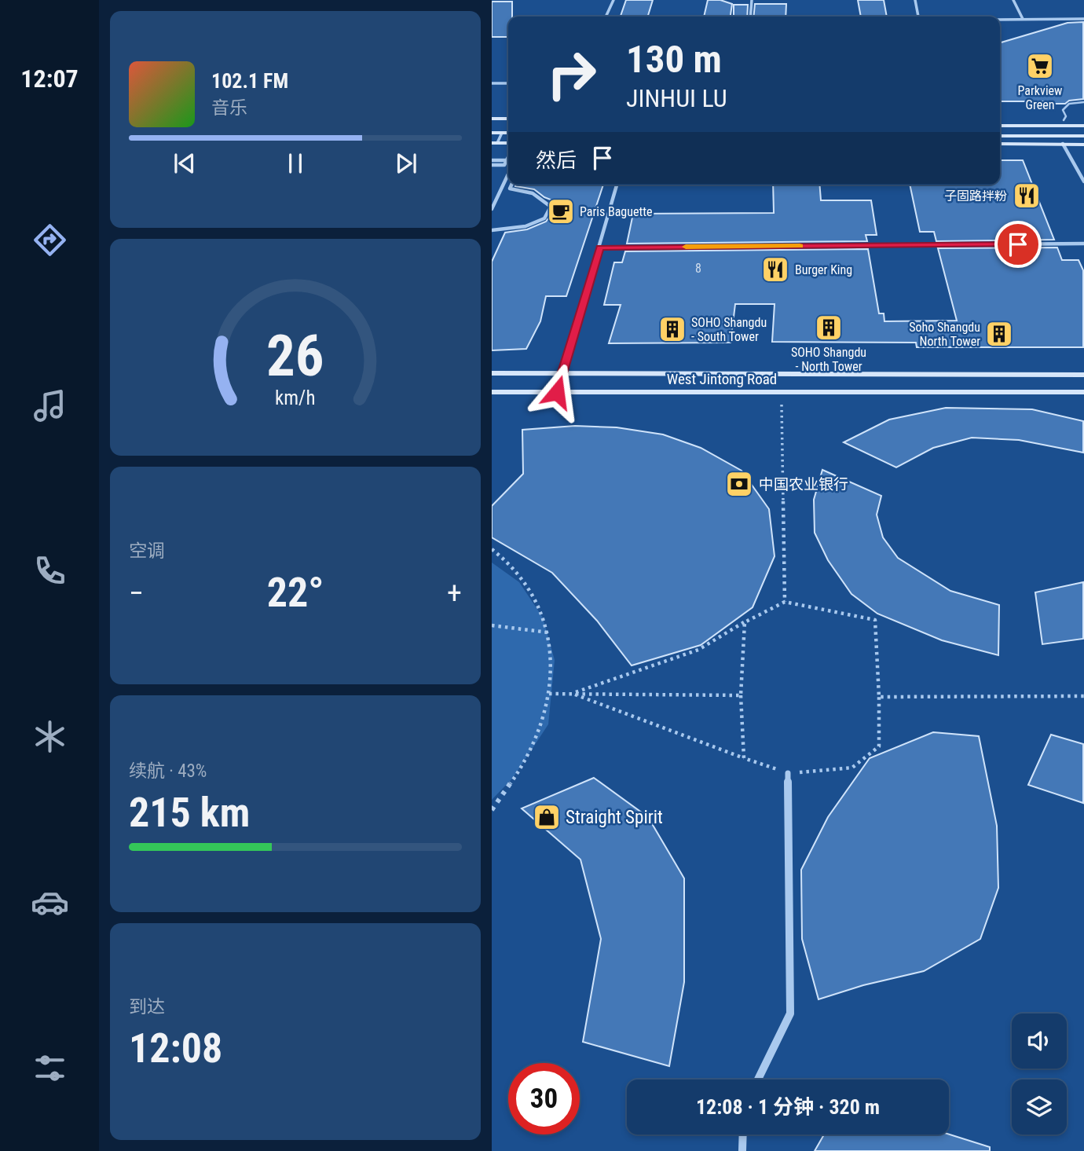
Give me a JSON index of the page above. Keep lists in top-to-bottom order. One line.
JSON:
{"streets":{"main road":["West Jintong Road"]},"places":{"supermarket":["Parkview Green"],"restaurant":["子固路拌粉","Burger King"],"cafe":["Paris Baguette"],"building":["SOHO Shangdu - North Tower","SOHO Shangdu - South Tower","Soho Shangdu North Tower"],"bank":["中国农业银行"],"shop":["Straight Spirit"]},"house_numbers":["8"],"page":{"tabs":"12:07","turn":["130 m","JINHUI LU"],"song":["102.1 FM","音乐"],"then":"然后","tile":["空调",["续航 · 43%","215 km"],["到达","12:08"]],"heat":["−","22°","+"],"limit":"30","trip":"12:08 · 1 分钟 · 320 m","gauge":["26","km/h"]}}
